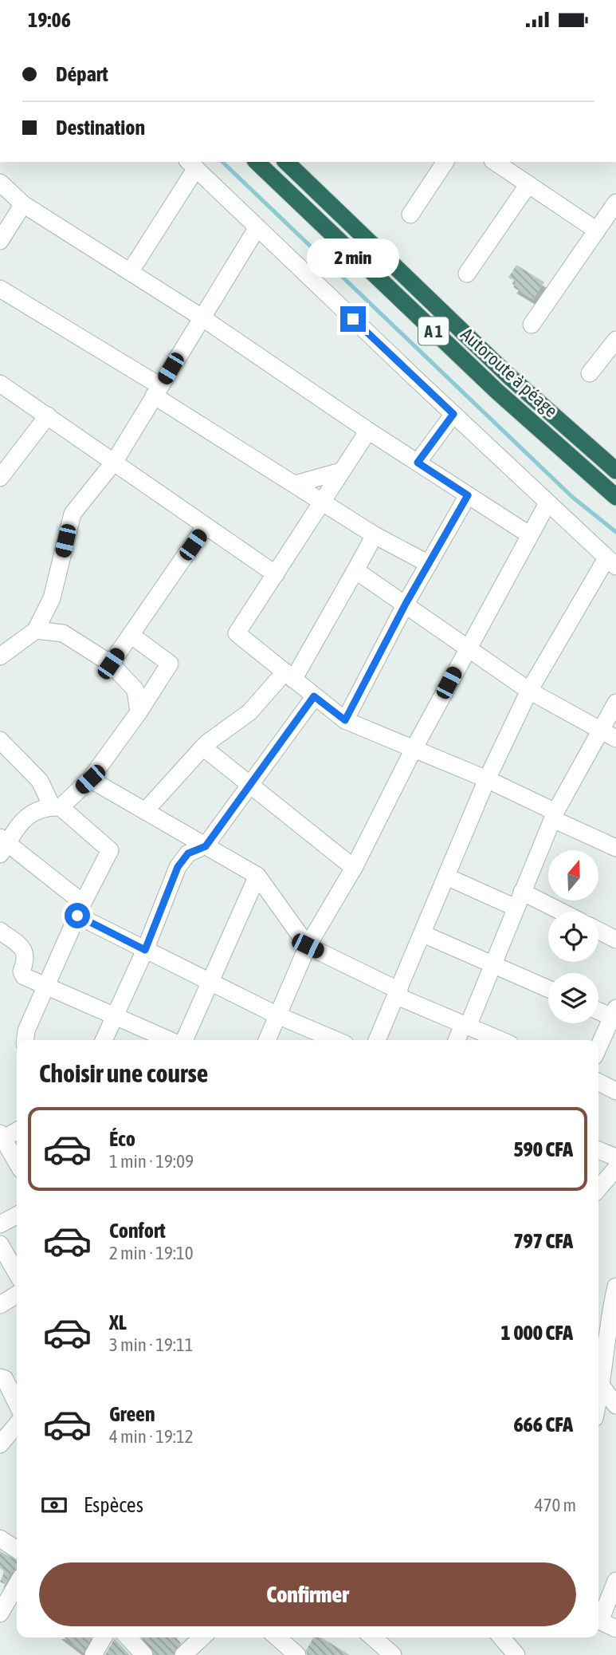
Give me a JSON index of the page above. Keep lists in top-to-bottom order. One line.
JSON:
{"streets":{"highway":["A 1","Autoroute à péage"]},"north":"top","page":{"status":"19:06","banner":["Départ","Destination"],"bubble":"2 min","heading":"Choisir une course","list":[{"name":"Éco","note":"1 min · 19:09","value":"590 CFA"},{"name":"Confort","note":"2 min · 19:10","value":"797 CFA"},{"name":"XL","note":"3 min · 19:11","value":"1 000 CFA"},{"name":"Green","note":"4 min · 19:12","value":"666 CFA"}],"pay":["Espèces","470 m"],"buttons":"Confirmer"}}
